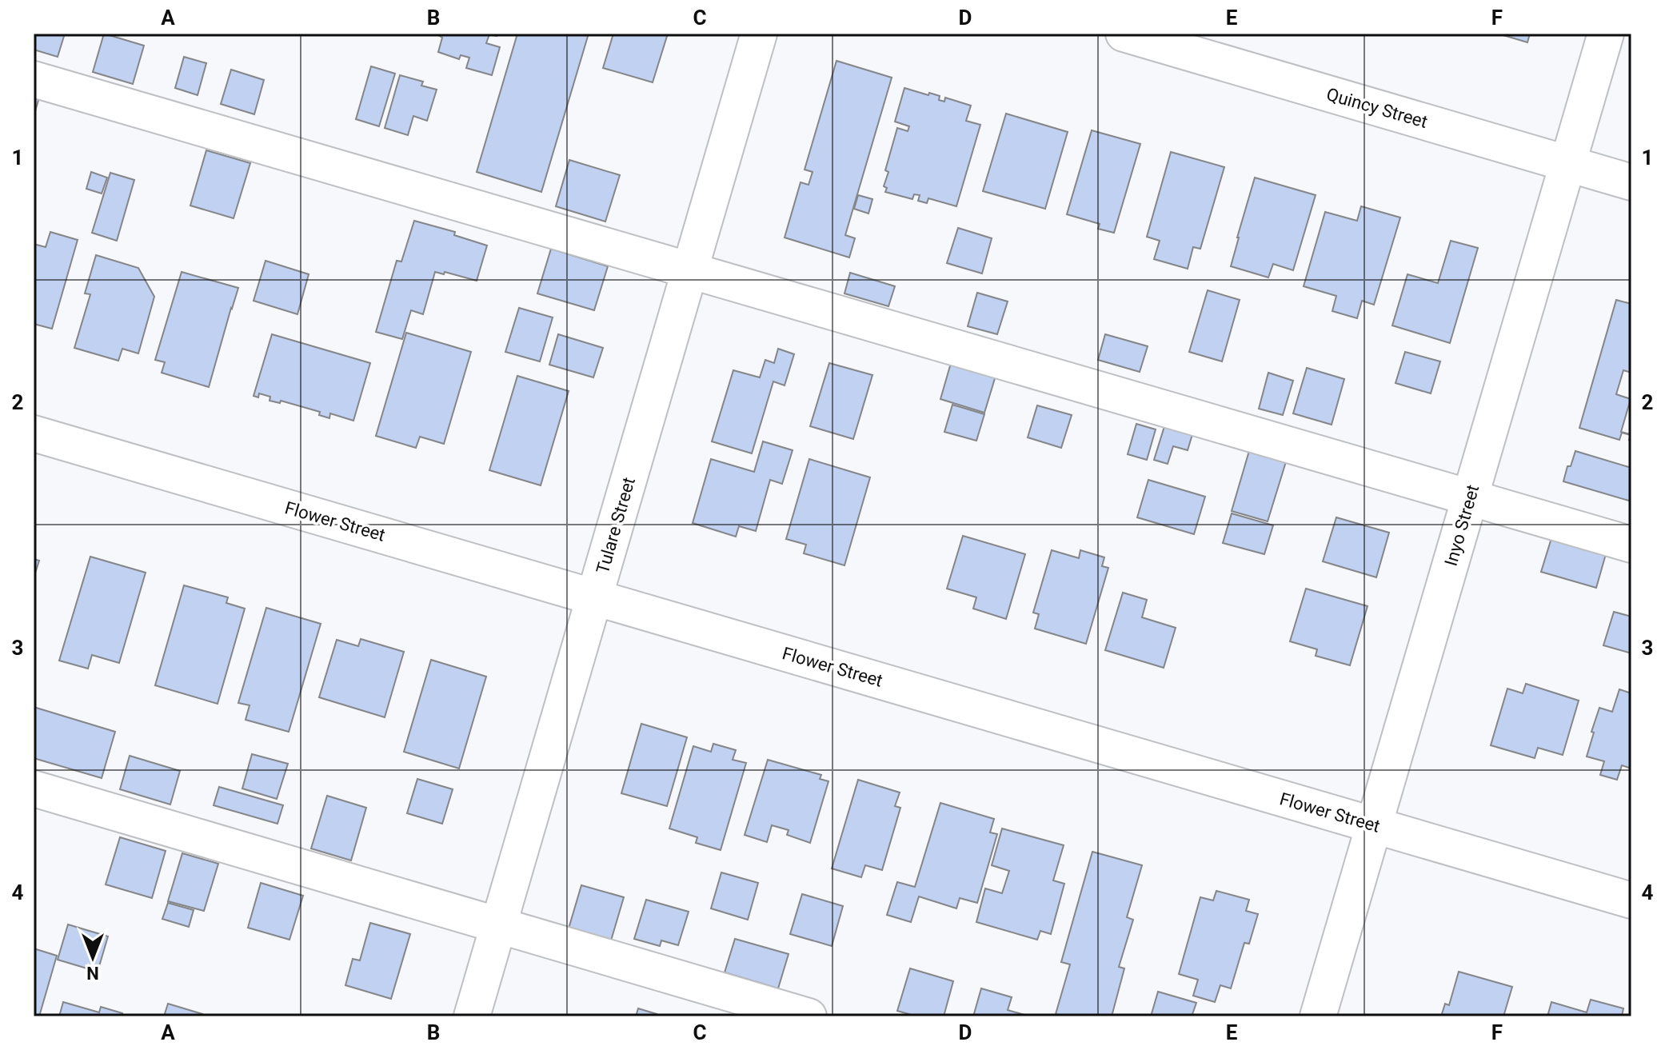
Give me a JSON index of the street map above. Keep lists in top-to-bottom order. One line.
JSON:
{"streets":{"street":["Quincy Street","Flower Street","Tulare Street","Inyo Street"]},"crossings":[["Quincy Street","Inyo Street"],["Flower Street","Tulare Street"],["Flower Street","Inyo Street"]],"north":"bottom","grid":{"columns":["A","B","C","D","E","F"],"rows":["1","2","3","4"]}}
